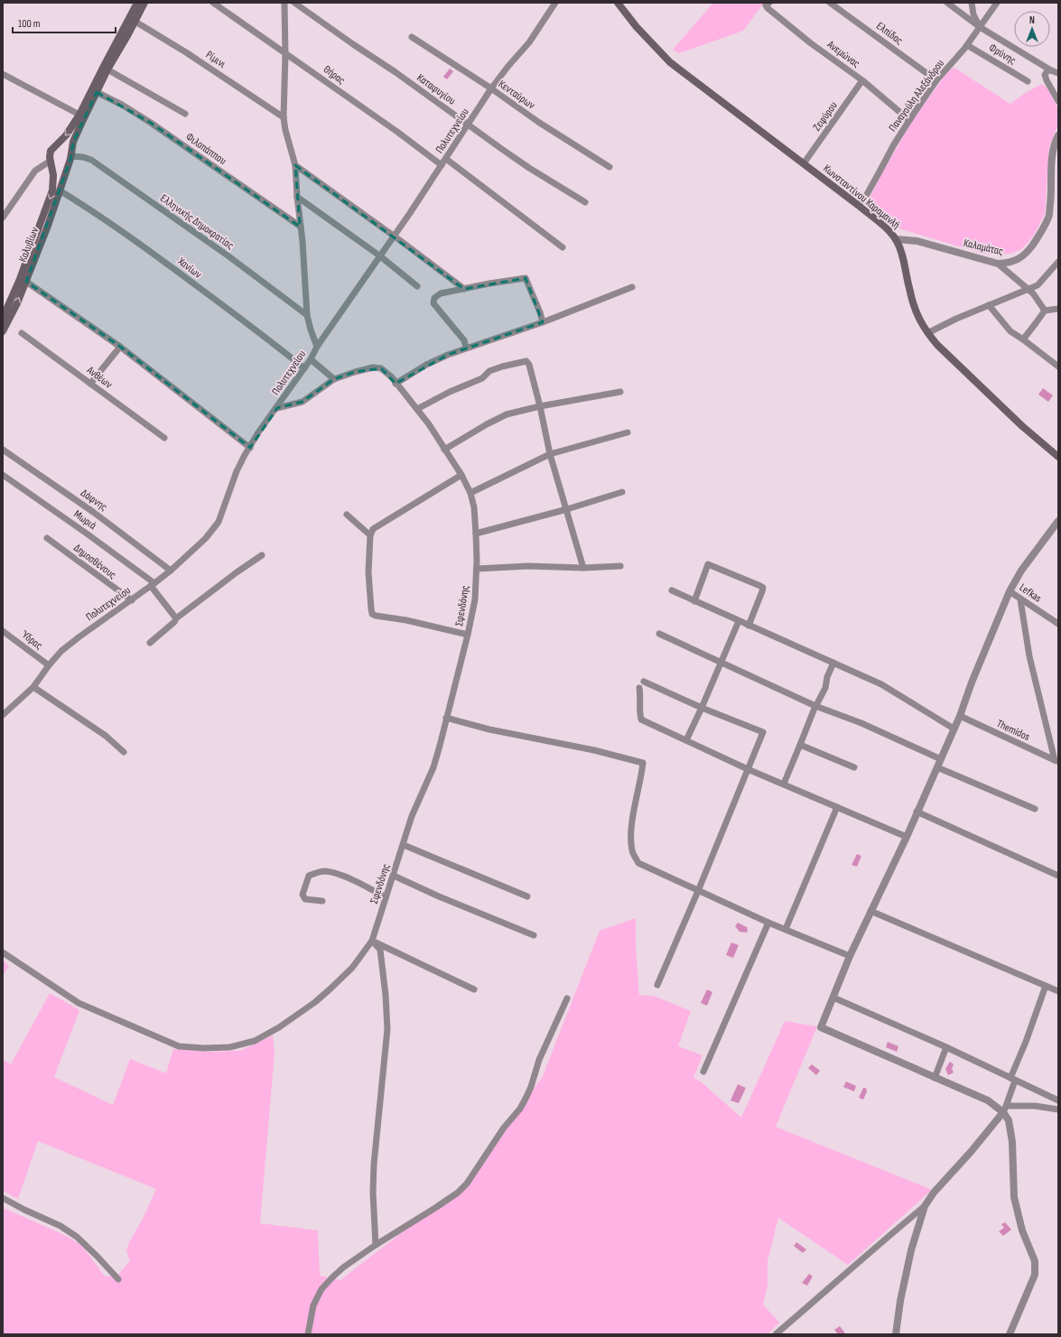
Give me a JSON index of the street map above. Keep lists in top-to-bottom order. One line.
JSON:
{"streets":{"main road":["Κωνσταντίνου Καραμανλή","Καλυβίων"],"street":["Ελπίδας","Ανεμώνας","Φρύνης","Ρίμινι","Θήρας","Καταφυγίου","Κενταύρων","Παναγούλη Αλεξάνδρου","Ζεφύρου","Πολυτεχνείου","Φιλοπάππου","Ελληνικής Δημοκρατίας","Καλαμάτας","Χανίων","Ανθέων","Δάφνης","Μωριά","Δημοσθένους","Lefkas","Σφενδόνης","Ύδρας","Themidos"]},"crossings":[["Ελπίδας","Παναγούλη Αλεξάνδρου"],["Ανεμώνας","Παναγούλη Αλεξάνδρου"],["Ανεμώνας","Ζεφύρου"],["Φρύνης","Παναγούλη Αλεξάνδρου"],["Ρίμινι","Καλυβίων"],["Θήρας","Πολυτεχνείου"],["Καταφυγίου","Πολυτεχνείου"],["Κενταύρων","Πολυτεχνείου"],["Παναγούλη Αλεξάνδρου","Κωνσταντίνου Καραμανλή"],["Ζεφύρου","Κωνσταντίνου Καραμανλή"],["Πολυτεχνείου","Χανίων"],["Πολυτεχνείου","Δάφνης"],["Πολυτεχνείου","Μωριά"],["Πολυτεχνείου","Δημοσθένους"],["Πολυτεχνείου","Σφενδόνης"],["Πολυτεχνείου","Ύδρας"],["Φιλοπάππου","Καλυβίων"],["Κωνσταντίνου Καραμανλή","Καλαμάτας"],["Ελληνικής Δημοκρατίας","Καλυβίων"],["Καλυβίων","Χανίων"]],"scale_bar":"100 m","north":"top"}
